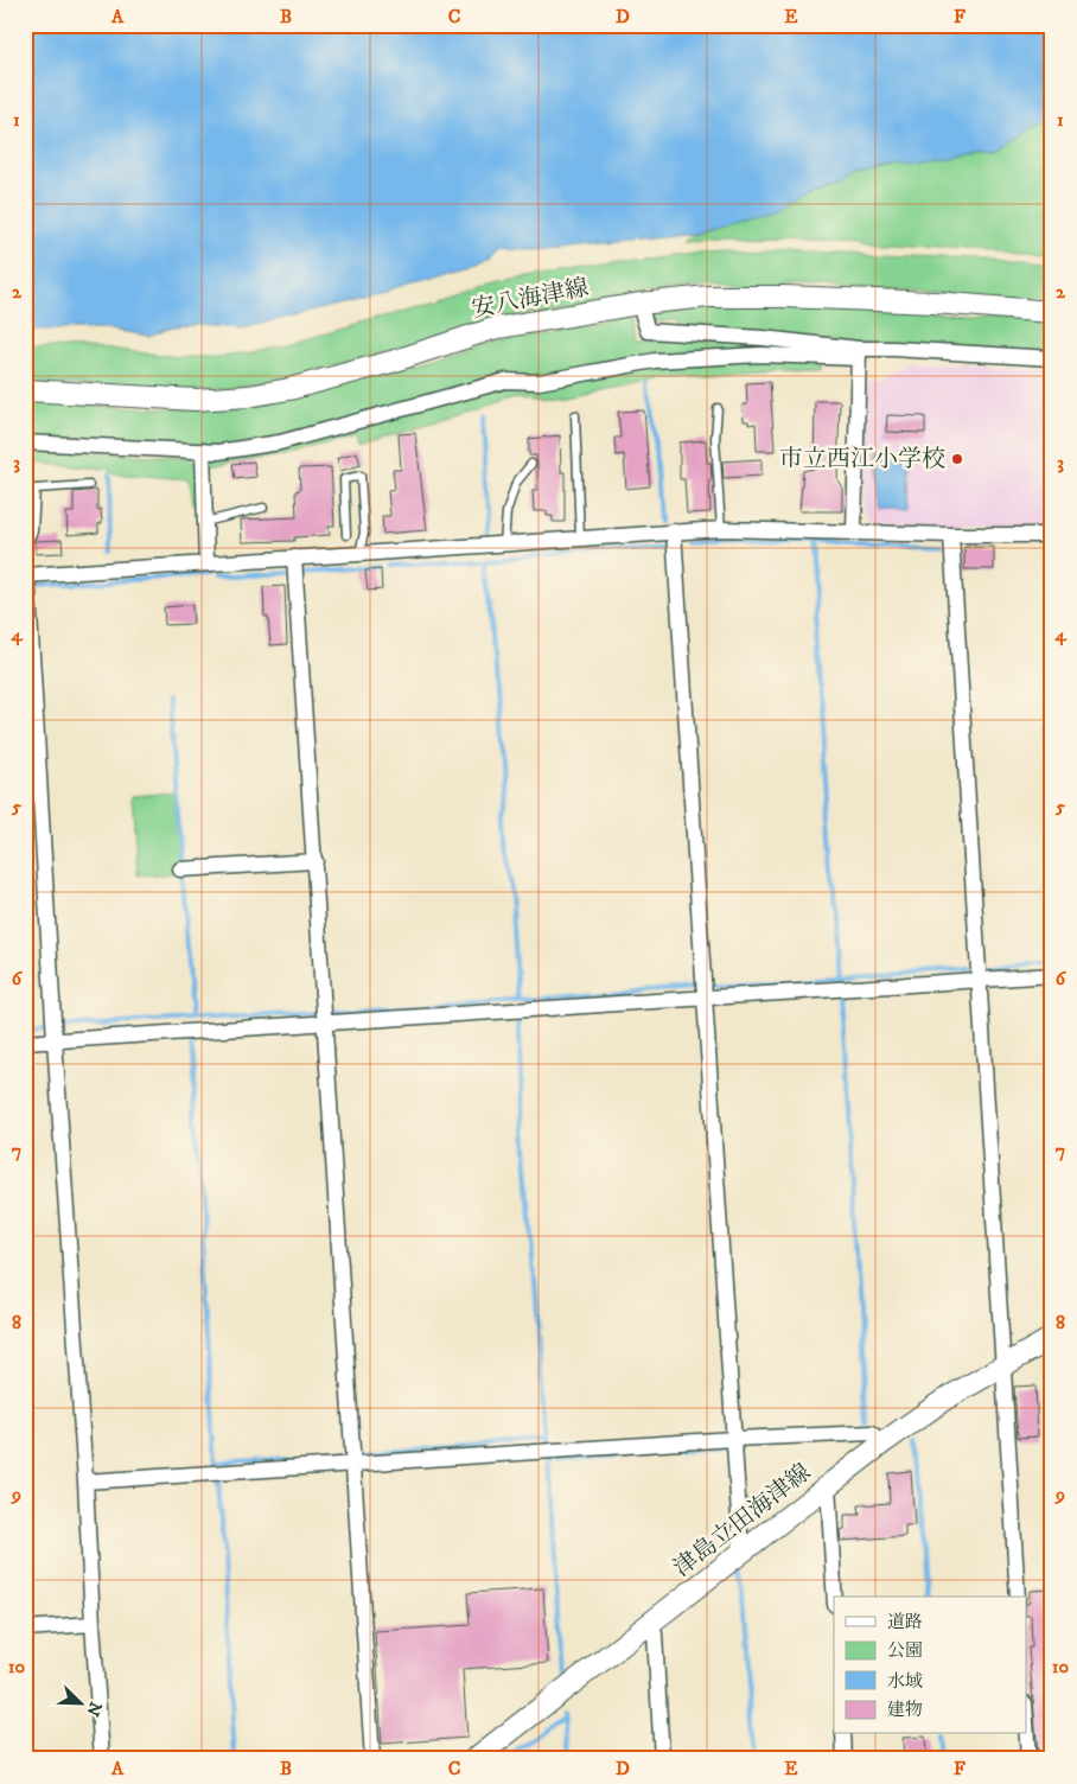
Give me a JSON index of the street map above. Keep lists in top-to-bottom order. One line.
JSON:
{"streets":{"main road":["安八海津線","津島立田海津線"]},"places":["市立西江小学校"],"legend":["道路","公園","水域","建物"],"north":"bottom right","grid":{"columns":["A","B","C","D","E","F"],"rows":["1","2","3","4","5","6","7","8","9","10"]}}
